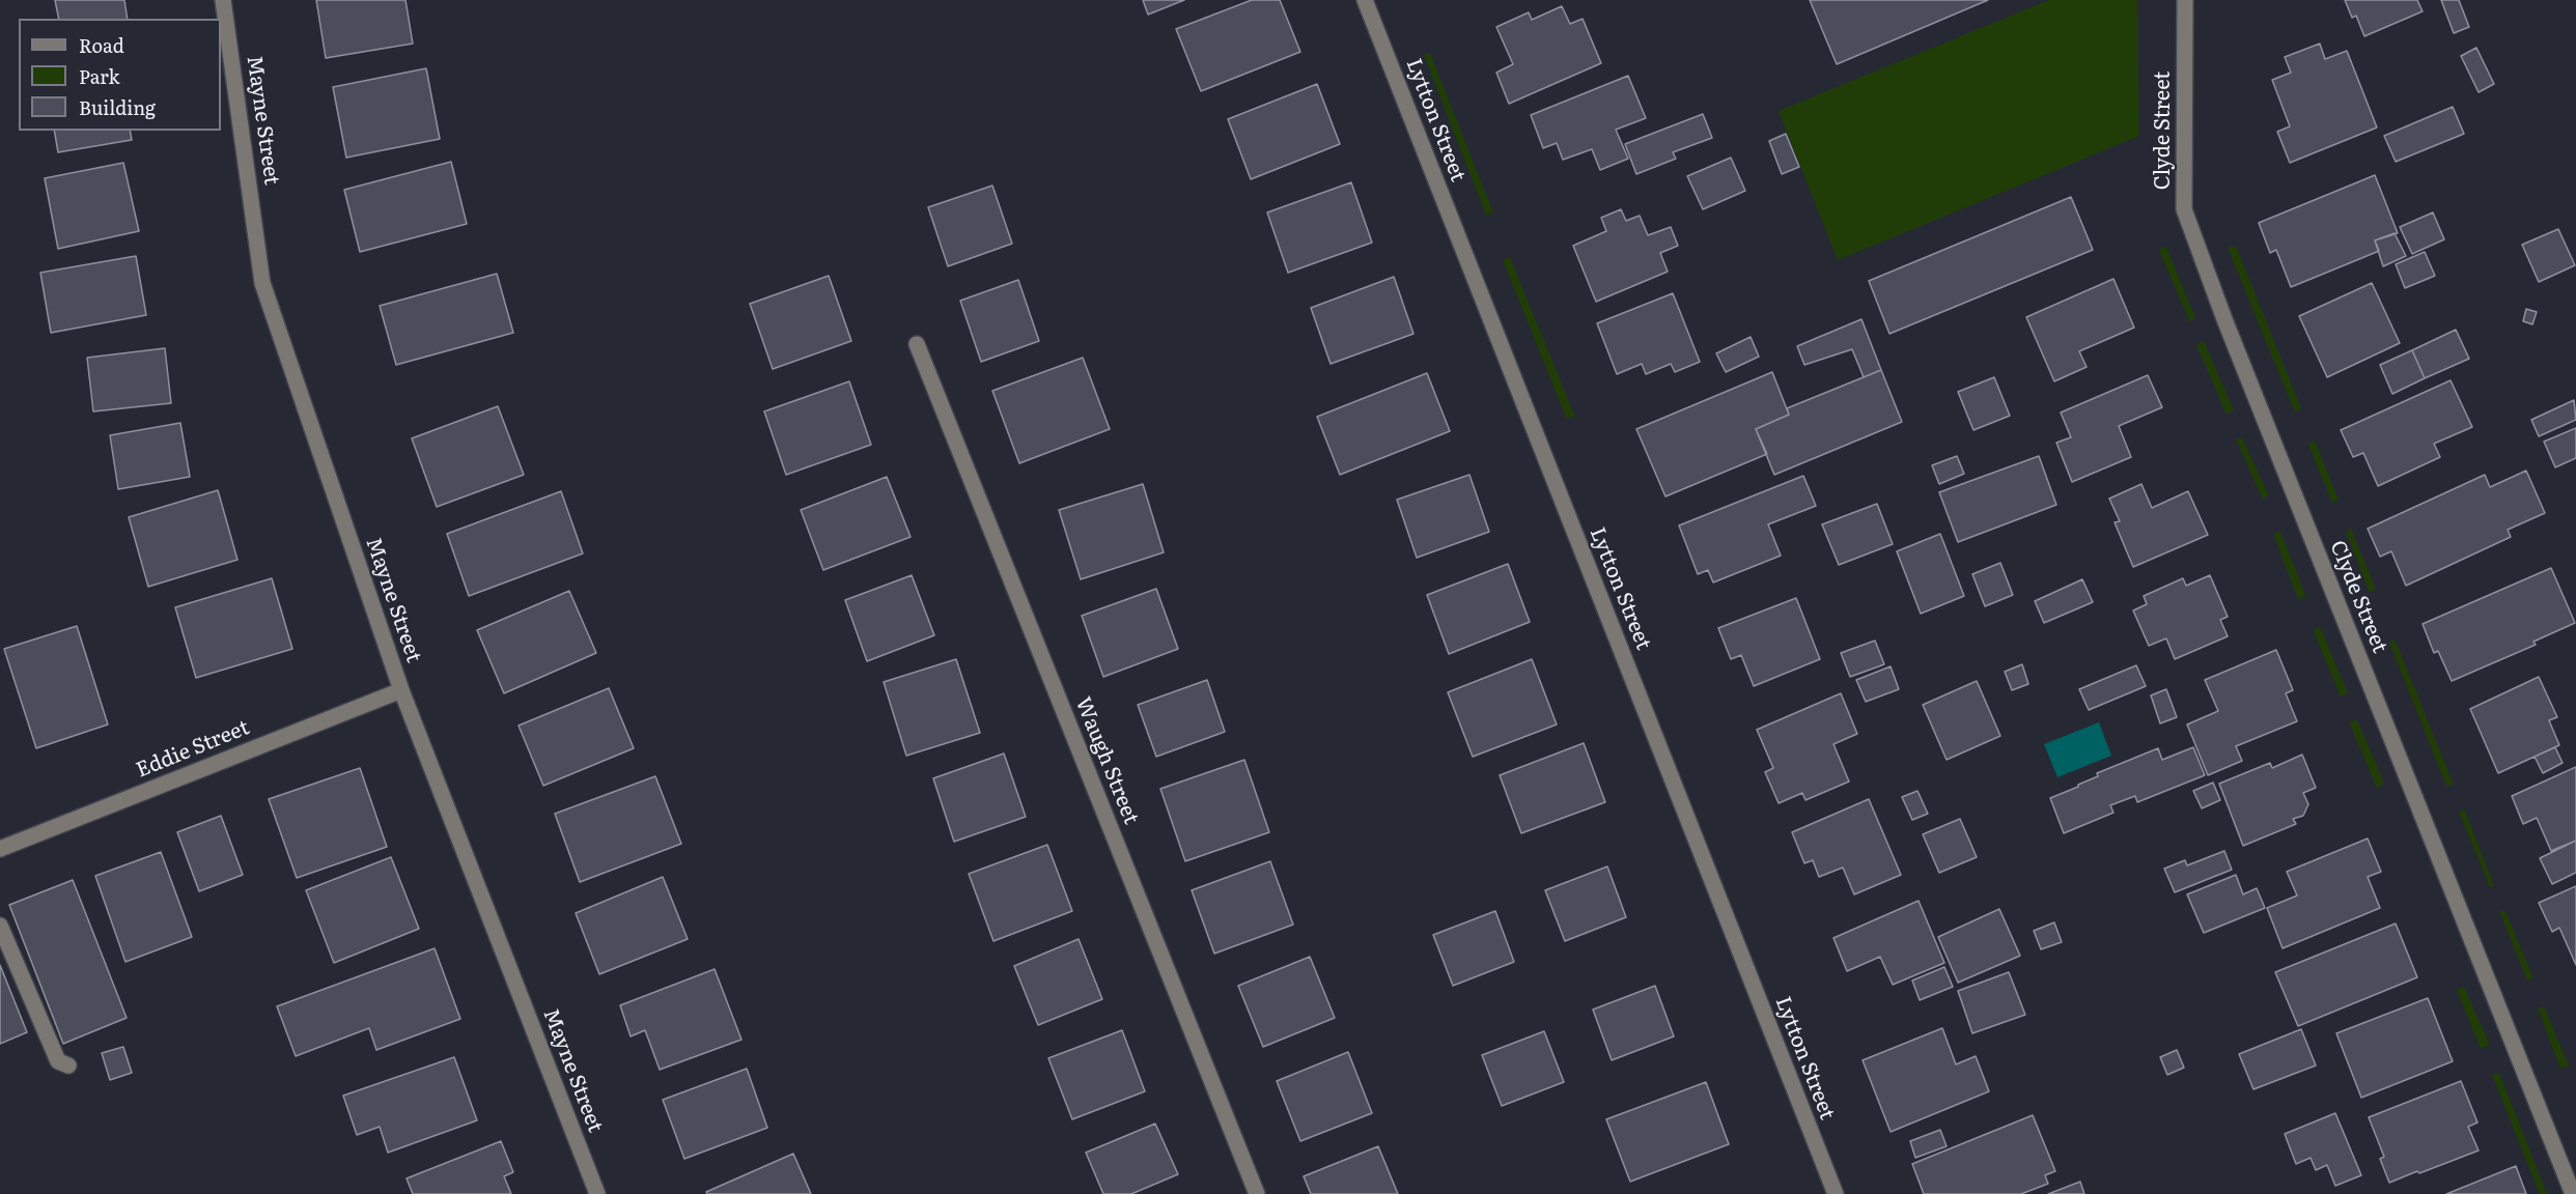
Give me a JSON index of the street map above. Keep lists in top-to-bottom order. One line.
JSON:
{"streets":{"street":["Mayne Street","Lytton Street","Clyde Street","Eddie Street","Waugh Street"]},"crossings":[["Mayne Street","Eddie Street"]],"legend":["Road","Park","Building"]}
